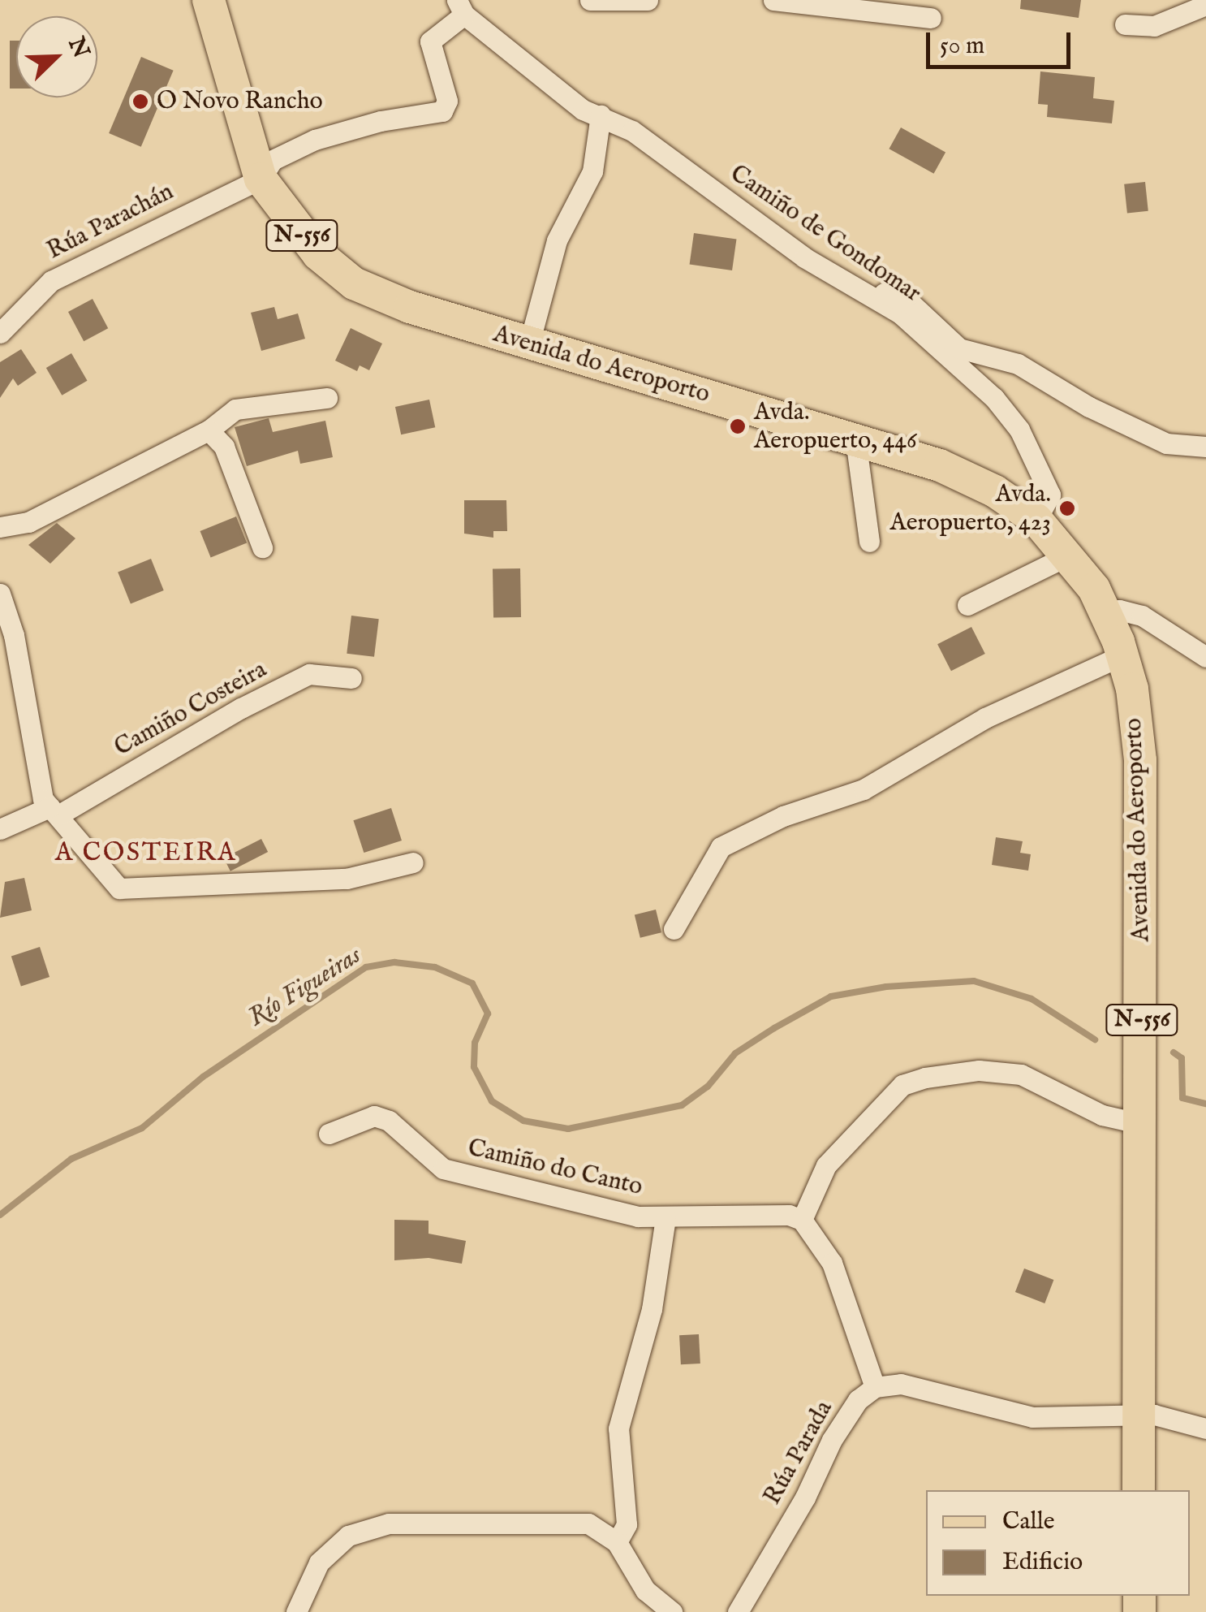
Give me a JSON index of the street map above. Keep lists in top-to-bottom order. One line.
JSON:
{"streets":{"main road":["N-556","Avenida do Aeroporto"],"street":["Rúa Parachán","Camiño de Gondomar","Camiño Costeira","Camiño do Canto","Rúa Parada"]},"crossings":[["Rúa Parachán","Camiño de Gondomar"],["Rúa Parachán","Avenida do Aeroporto"],["Camiño de Gondomar","Avenida do Aeroporto"]],"districts":["A COSTEIRA"],"water":["Río Figueiras"],"places":["O Novo Rancho","Avda. Aeropuerto, 446","Avda. Aeropuerto, 423"],"legend":["Calle","Edificio"],"scale_bar":"50 m","north":"top right"}
